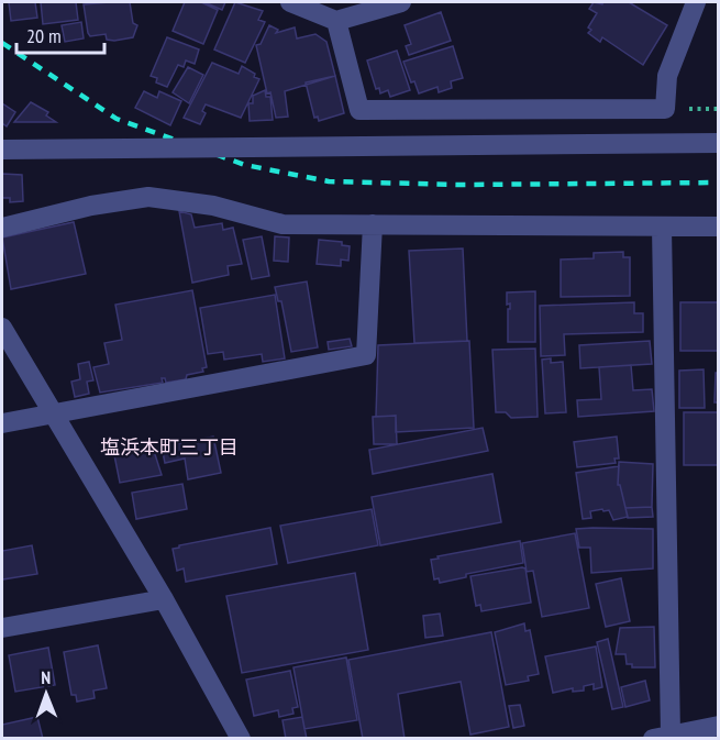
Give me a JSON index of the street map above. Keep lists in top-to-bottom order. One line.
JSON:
{"districts":["塩浜本町三丁目"],"scale_bar":"20 m","north":"top"}
